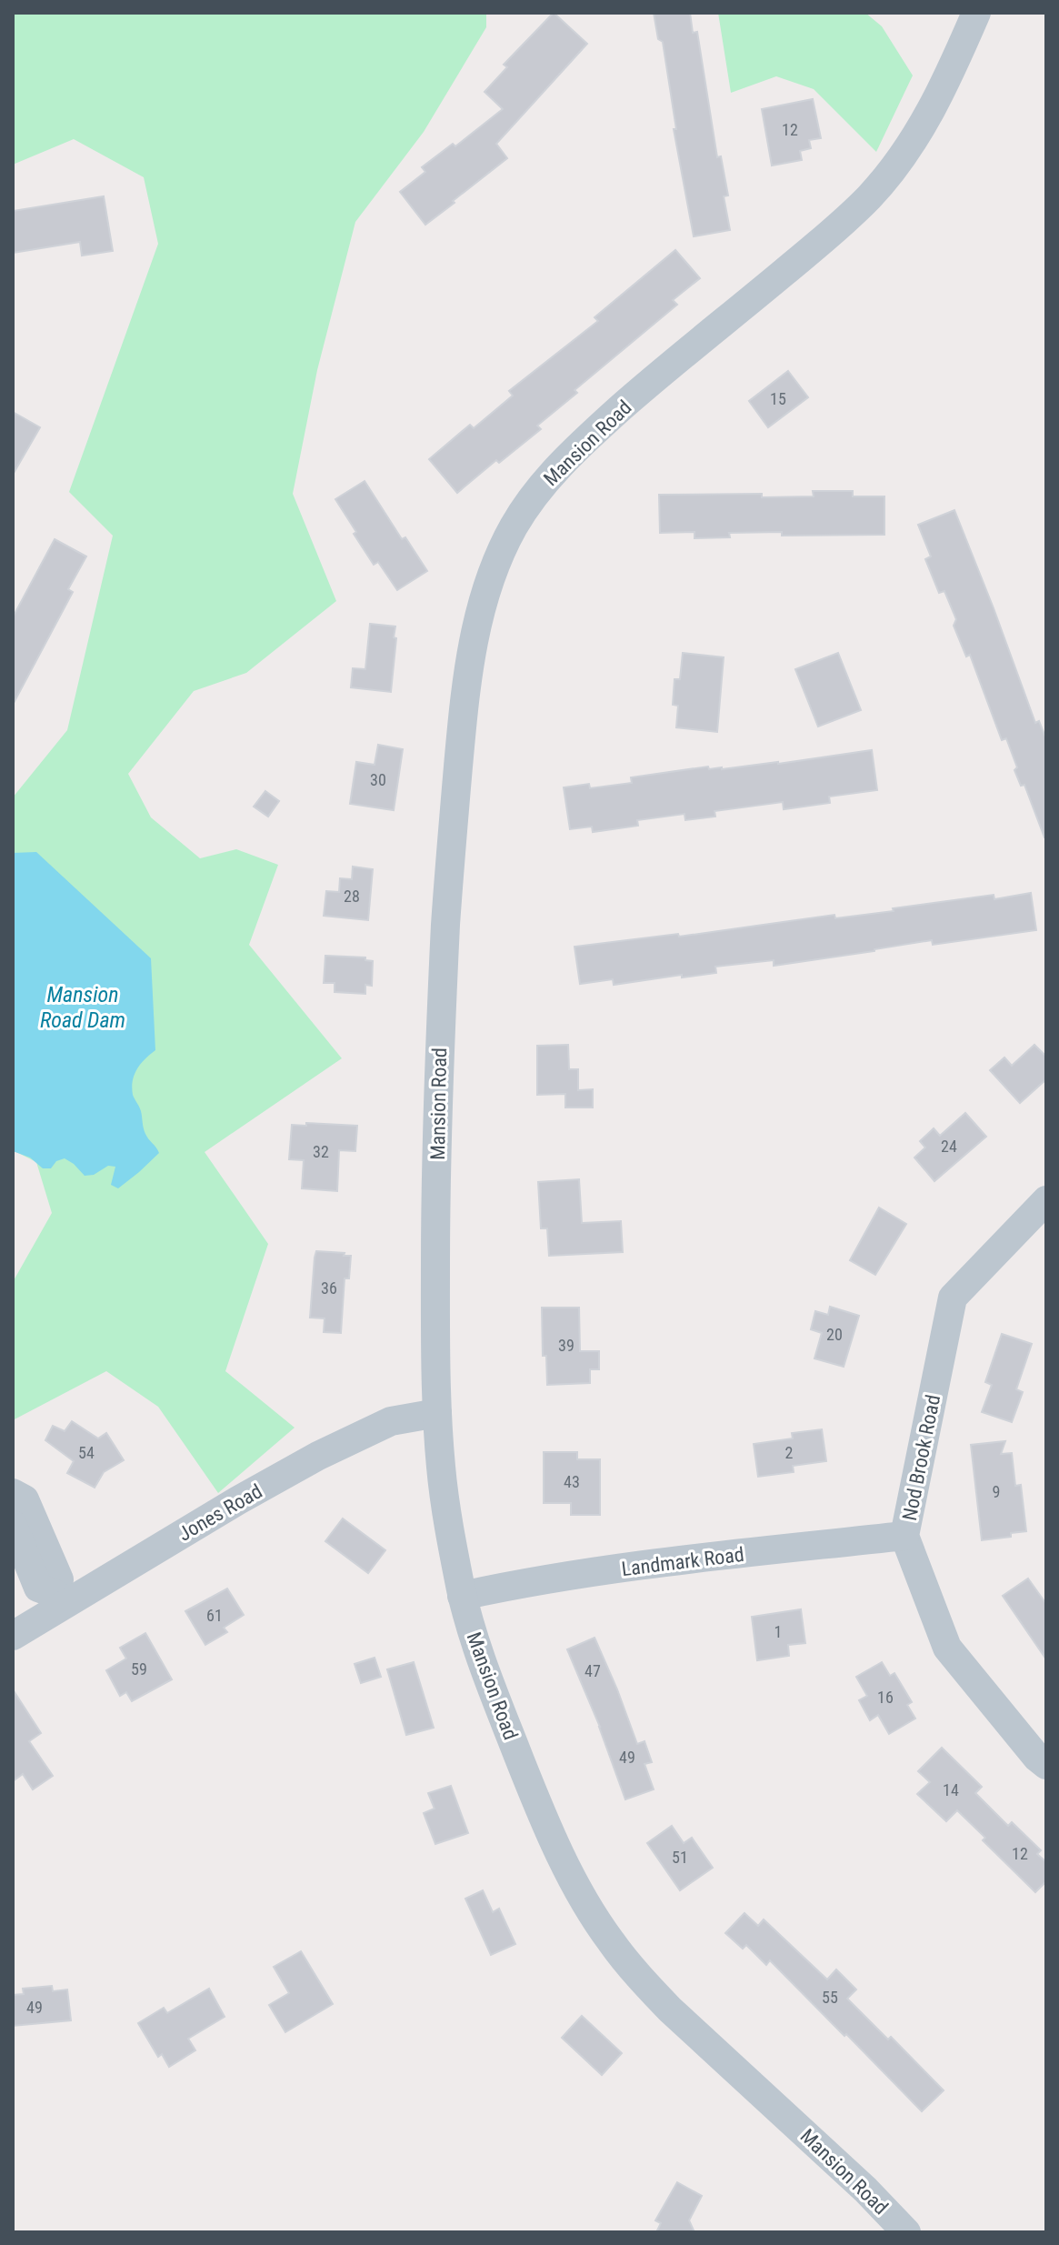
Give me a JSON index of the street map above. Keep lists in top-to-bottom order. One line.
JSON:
{"streets":{"street":["Mansion Road","Nod Brook Road","Jones Road","Landmark Road"]},"crossings":[["Mansion Road","Jones Road"],["Mansion Road","Landmark Road"],["Nod Brook Road","Landmark Road"]],"water":["Mansion Road Dam"],"house_numbers":["12","15","30","28","24","32","36","20","39","54","2","43","9","61","1","59","47","16","49","14","12","51","55","49"]}
